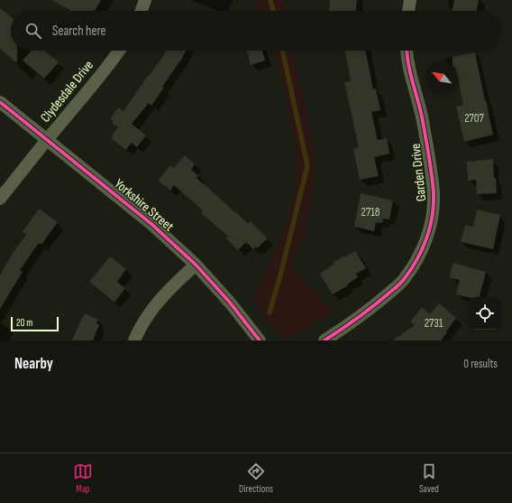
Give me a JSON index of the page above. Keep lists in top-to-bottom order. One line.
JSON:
{"streets":{"street":["Clydesdale Drive","Garden Drive","Yorkshire Street"]},"crossings":[["Clydesdale Drive","Yorkshire Street"]],"house_numbers":["2707","2718","2731"],"scale_bar":"20 m","north":"top left","page":{"search":"Search here","scale":"20 m","heading":["Nearby","0 results"],"nav":["Map","Directions","Saved"]}}
